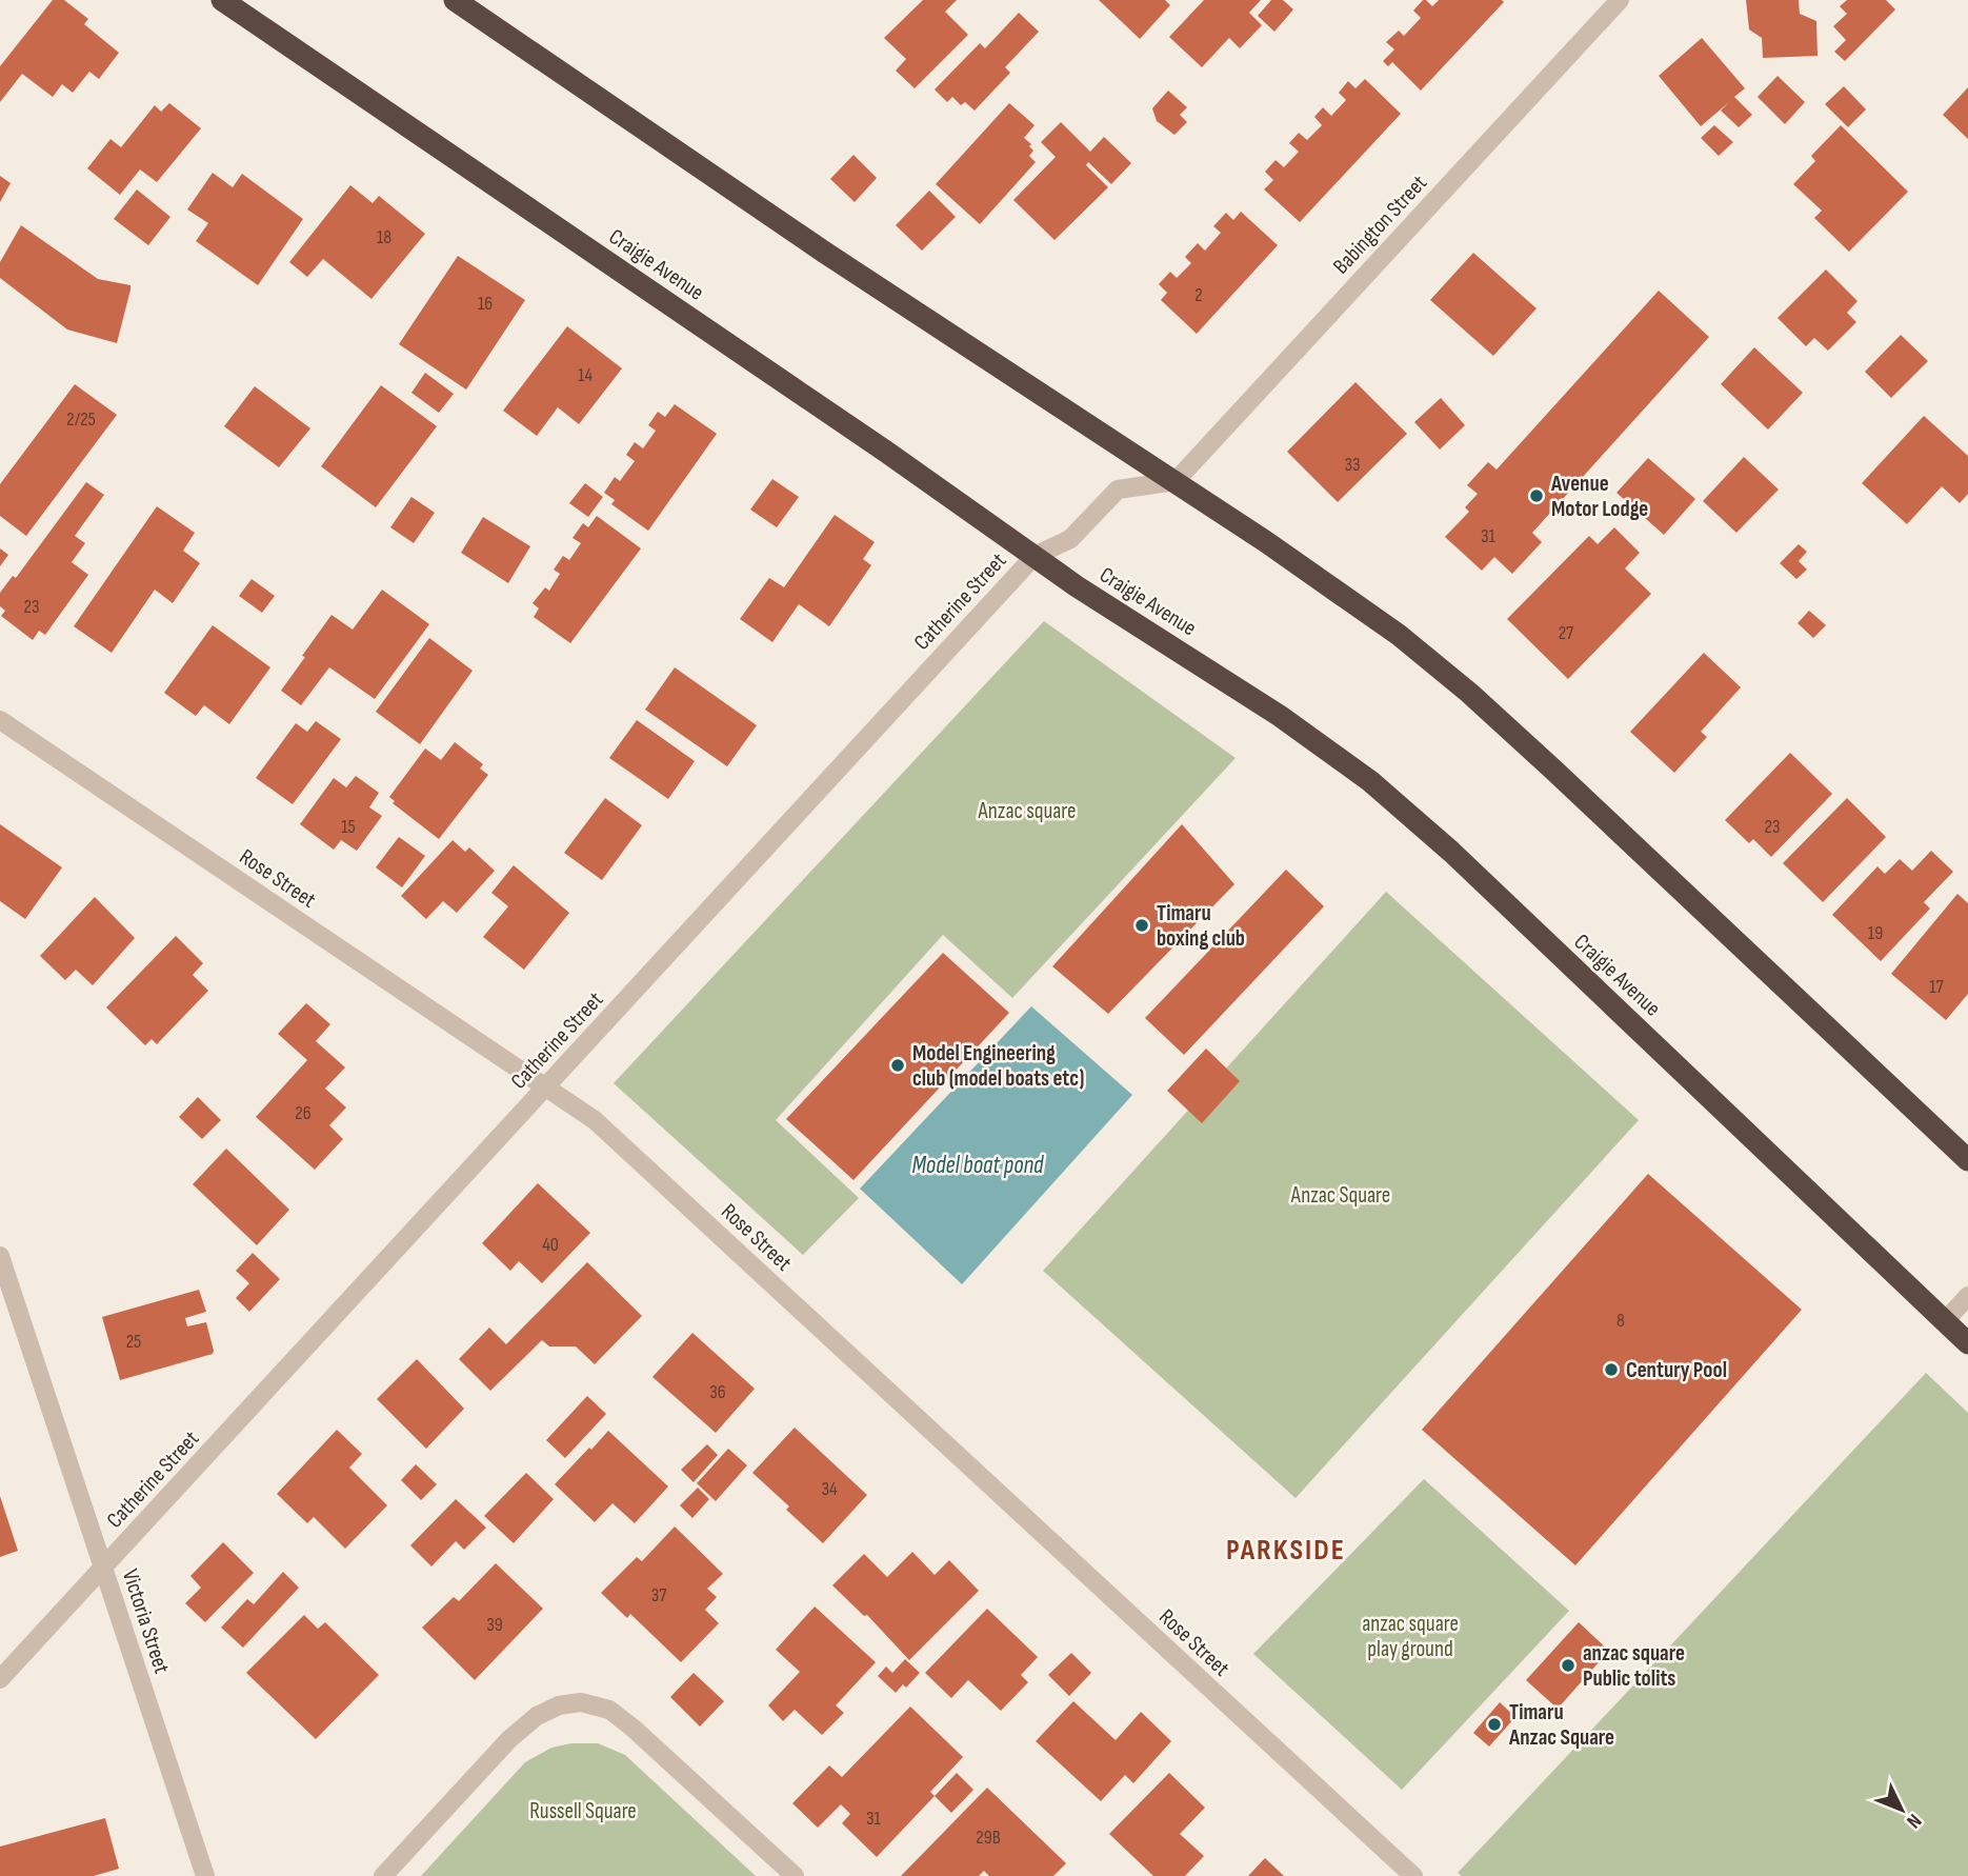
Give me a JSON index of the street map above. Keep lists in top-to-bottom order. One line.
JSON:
{"streets":{"highway":["Craigie Avenue"],"street":["Babington Street","Catherine Street","Rose Street","Victoria Street"]},"crossings":[["Babington Street","Catherine Street"],["Craigie Avenue","Catherine Street"],["Catherine Street","Rose Street"],["Catherine Street","Victoria Street"]],"districts":["PARKSIDE"],"water":["Model boat pond"],"parks":["Anzac square","Anzac Square","anzac square play ground","Russell Square"],"places":["Avenue Motor Lodge","Timaru boxing club","Model Engineering club (model boats etc)","Century Pool","anzac square Public tolits","Timaru Anzac Square"],"house_numbers":["18","2","16","14","2/25","33","31","23","27","15","23","19","17","26","40","8","25","36","34","37","39","31","29B"],"north":"bottom right"}
